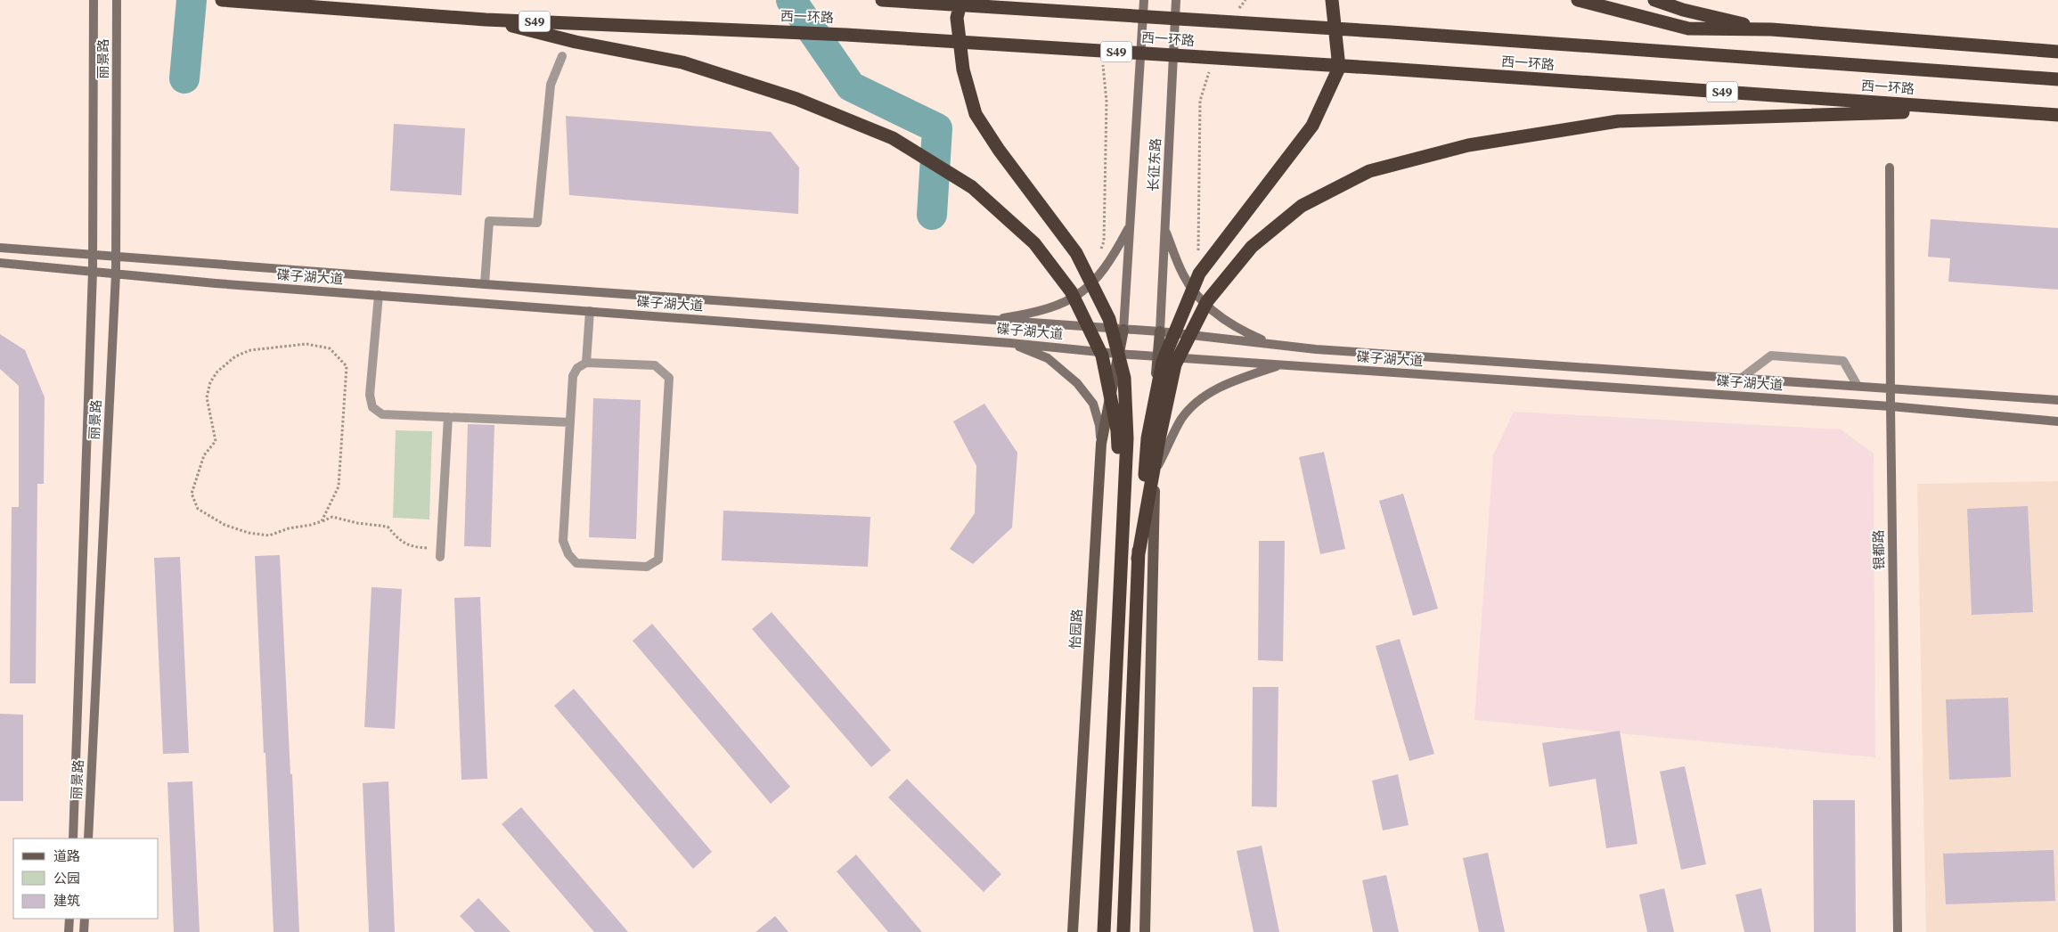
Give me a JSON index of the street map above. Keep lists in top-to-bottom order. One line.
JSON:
{"streets":{"highway":["西一环路","S49"],"main road":["丽景路","长征东路","碟子湖大道","银都路","怡园路"]},"crossings":[["丽景路","碟子湖大道"],["长征东路","碟子湖大道"],["长征东路","怡园路"],["碟子湖大道","银都路"],["碟子湖大道","怡园路"]],"legend":["道路","公园","建筑"]}
